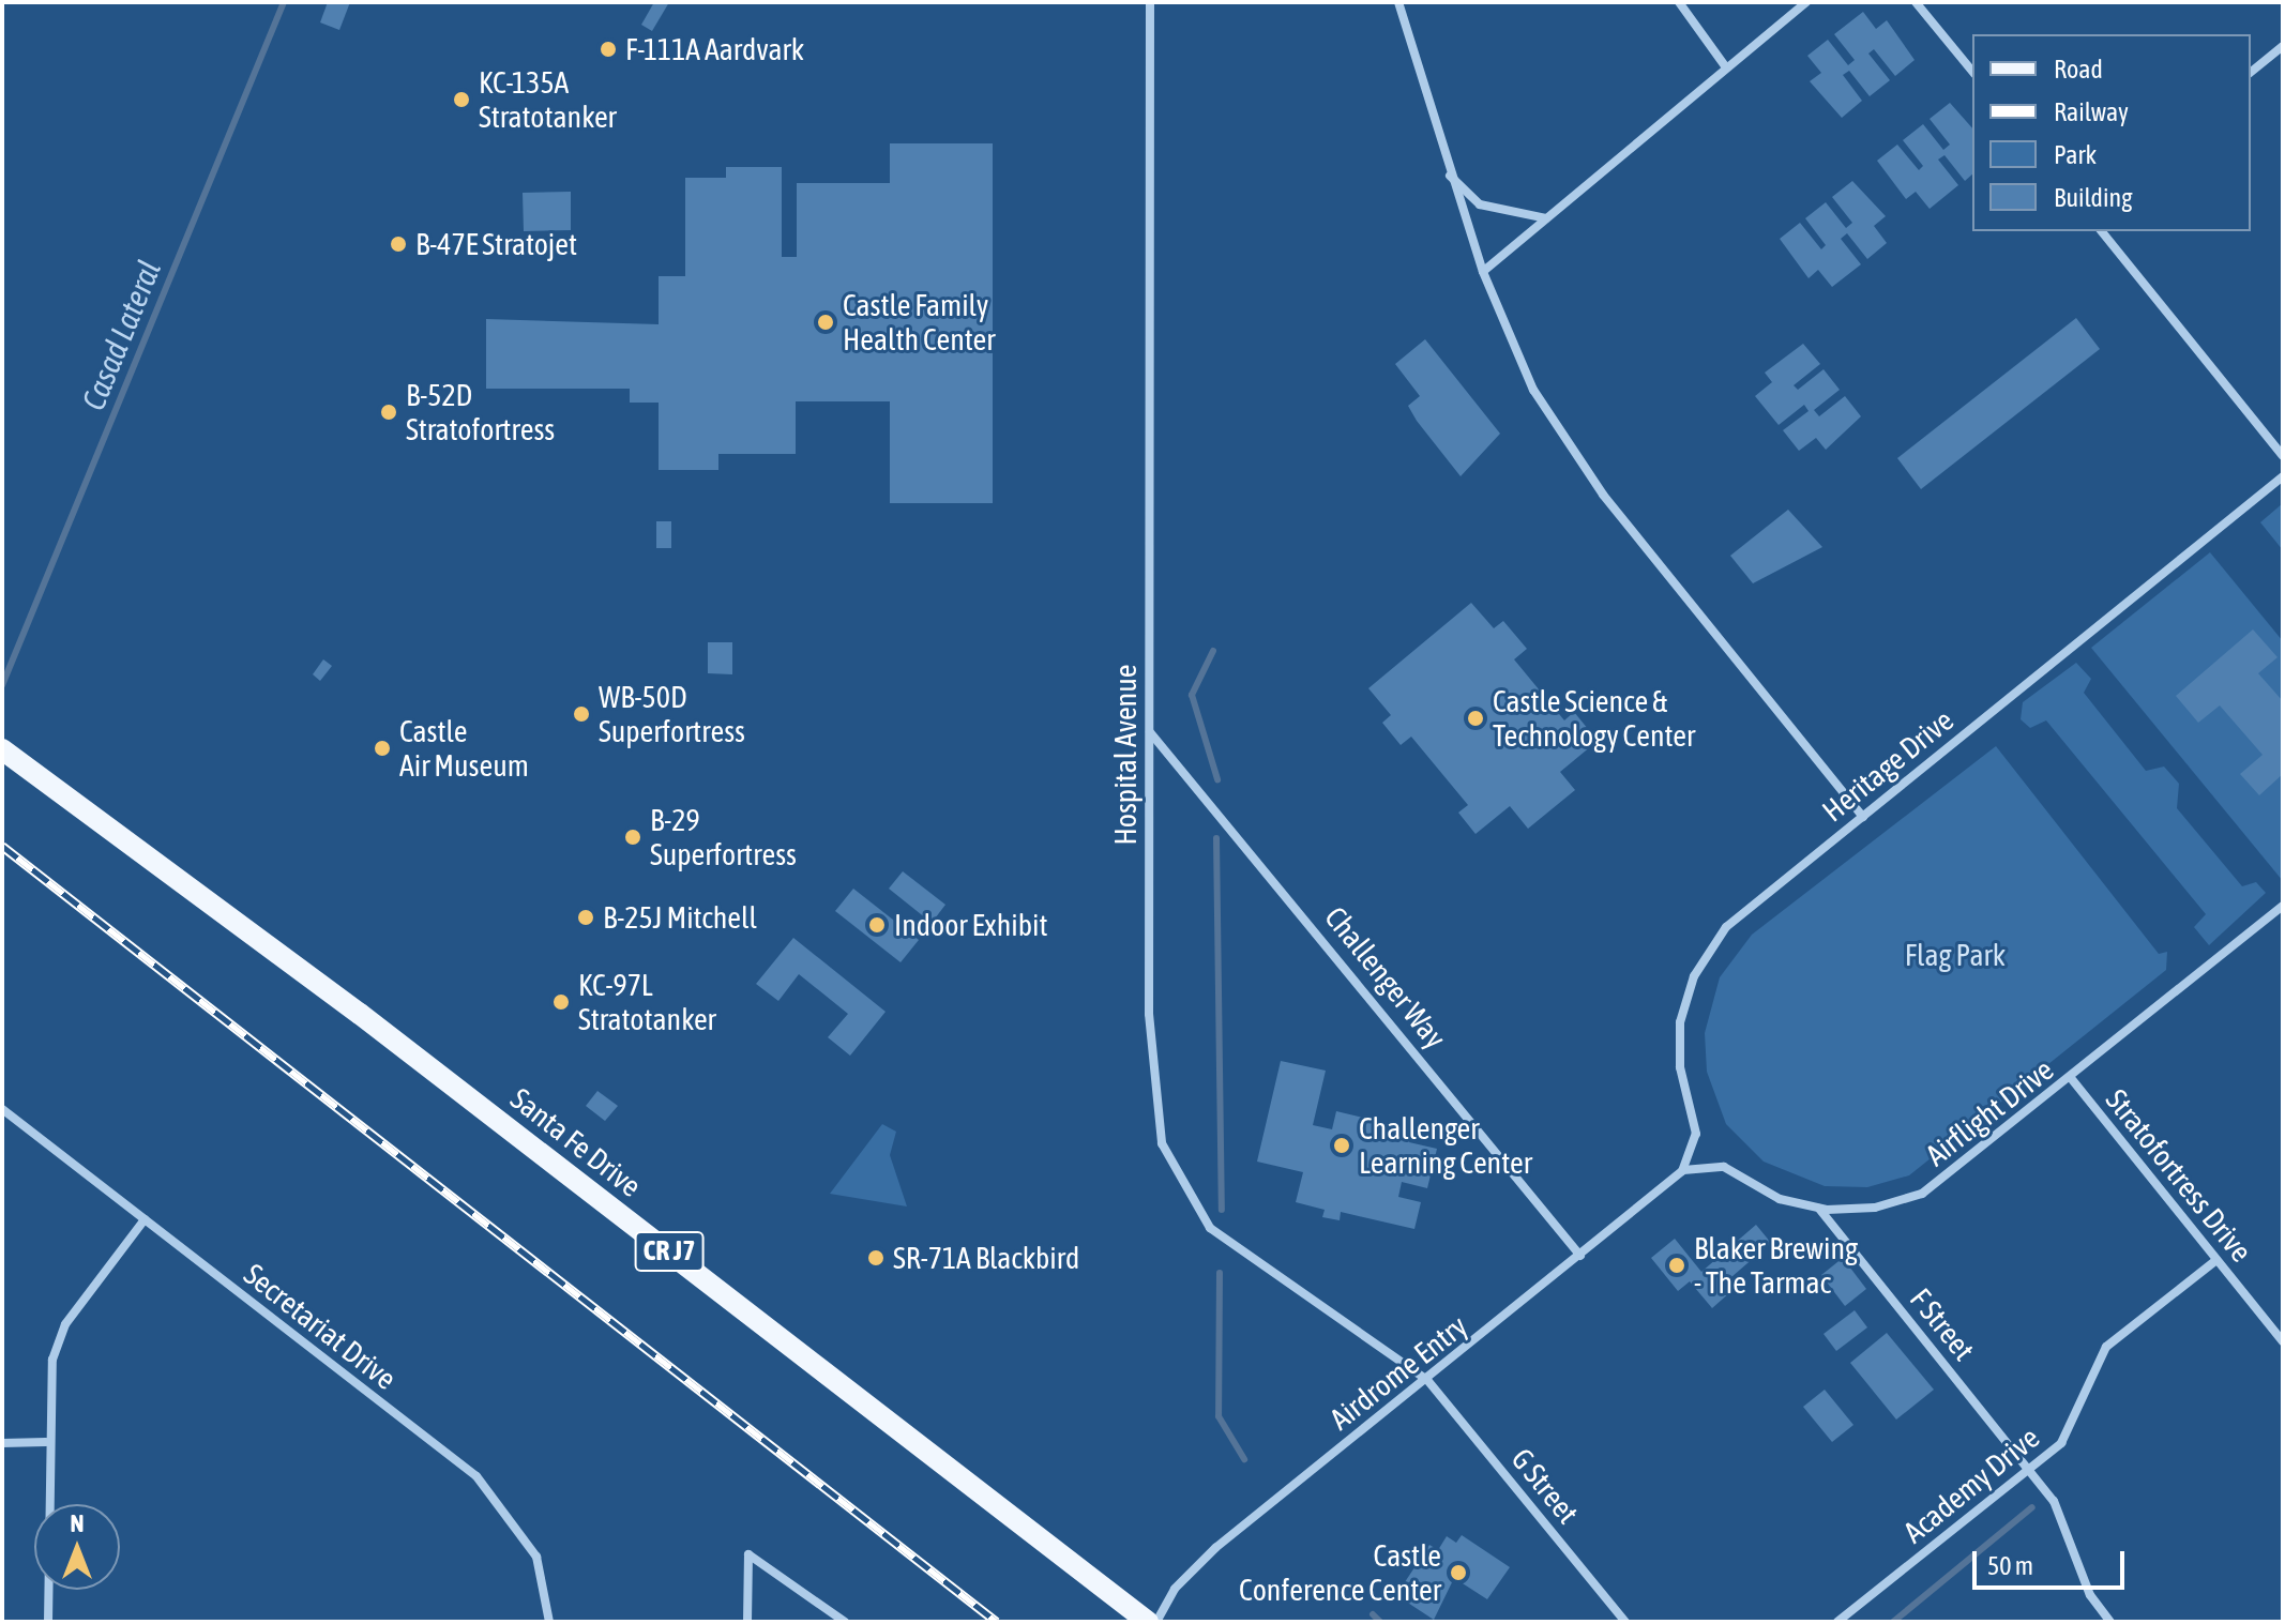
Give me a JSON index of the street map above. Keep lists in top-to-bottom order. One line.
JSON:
{"streets":{"main road":["Santa Fe Drive","CR J7"],"street":["Hospital Avenue","Heritage Drive","Challenger Way","Airflight Drive","Stratofortress Drive","F Street","Secretariat Drive","Airdrome Entry","Academy Drive","G Street"]},"crossings":[["Hospital Avenue","Challenger Way"],["Hospital Avenue","Airdrome Entry"],["Hospital Avenue","G Street"],["Heritage Drive","Airflight Drive"],["Heritage Drive","Airdrome Entry"],["Challenger Way","Airdrome Entry"],["Airflight Drive","Stratofortress Drive"],["Airflight Drive","F Street"],["Airflight Drive","Airdrome Entry"],["Stratofortress Drive","Academy Drive"],["F Street","Academy Drive"],["Airdrome Entry","G Street"]],"water":["Casad Lateral"],"parks":["Flag Park"],"places":["F-111A Aardvark","KC-135A Stratotanker","B-47E Stratojet","Castle Family Health Center","B-52D Stratofortress","WB-50D Superfortress","Castle Science & Technology Center","Castle Air Museum","B-29 Superfortress","B-25J Mitchell","Indoor Exhibit","KC-97L Stratotanker","Challenger Learning Center","SR-71A Blackbird","Blaker Brewing - The Tarmac","Castle Conference Center"],"legend":["Road","Railway","Park","Building"],"scale_bar":"50 m","north":"top"}
